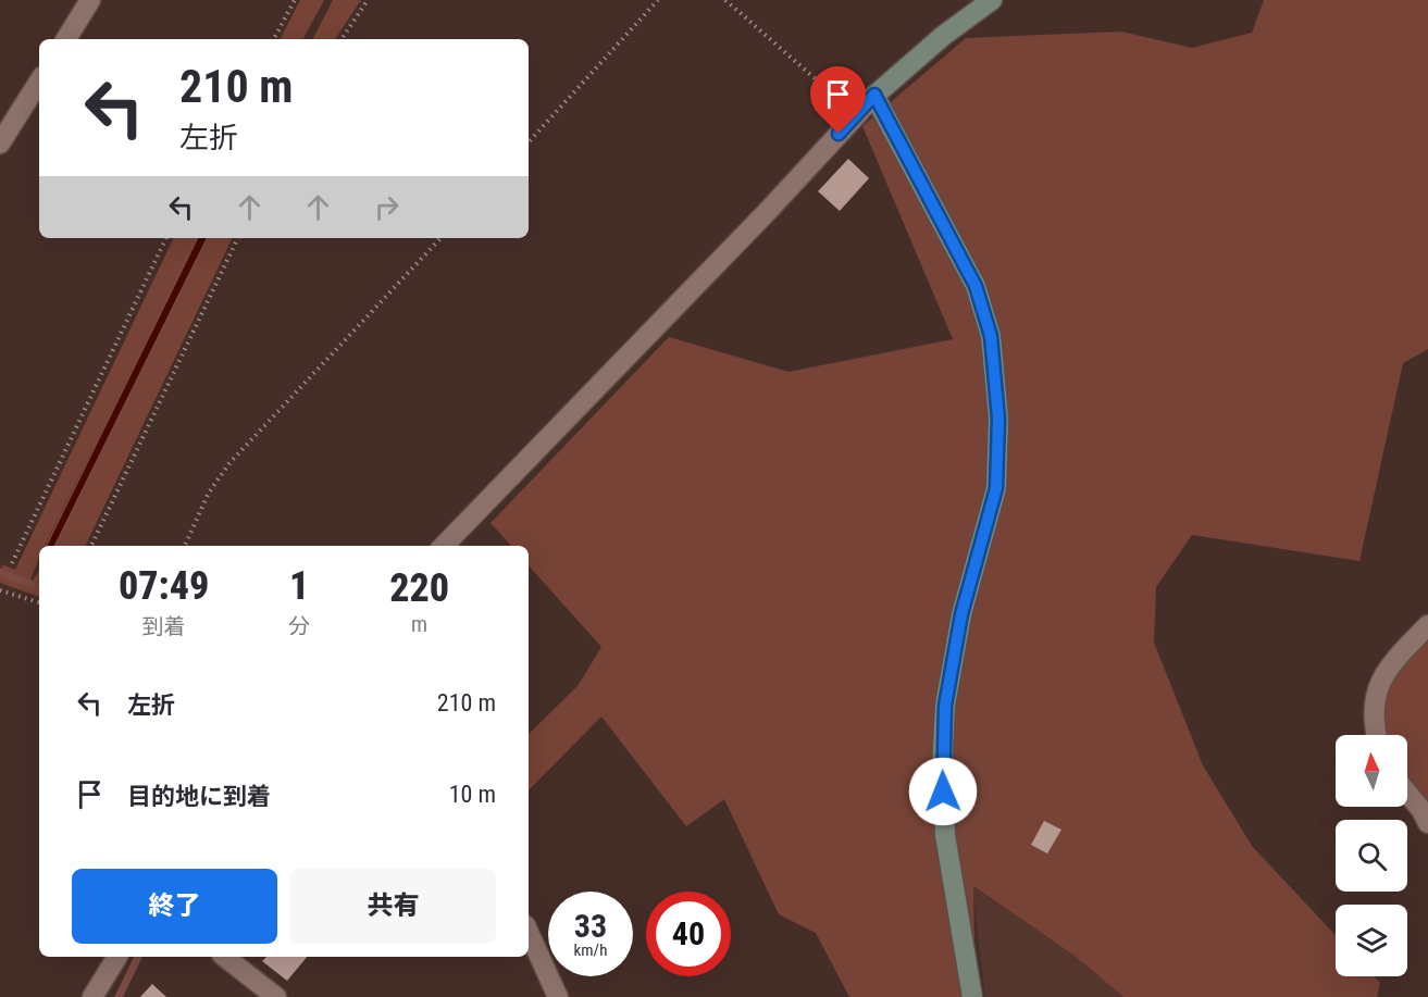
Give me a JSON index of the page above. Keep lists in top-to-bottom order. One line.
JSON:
{"north":"top","page":{"turn":["210 m","左折"],"eta":["07:49","到着","1","分","220","m"],"list":[{"name":"左折","value":"210 m"},{"name":"目的地に到着","value":"10 m"}],"buttons":["終了","共有"],"speed":"33 km/h","limit":"40"}}
